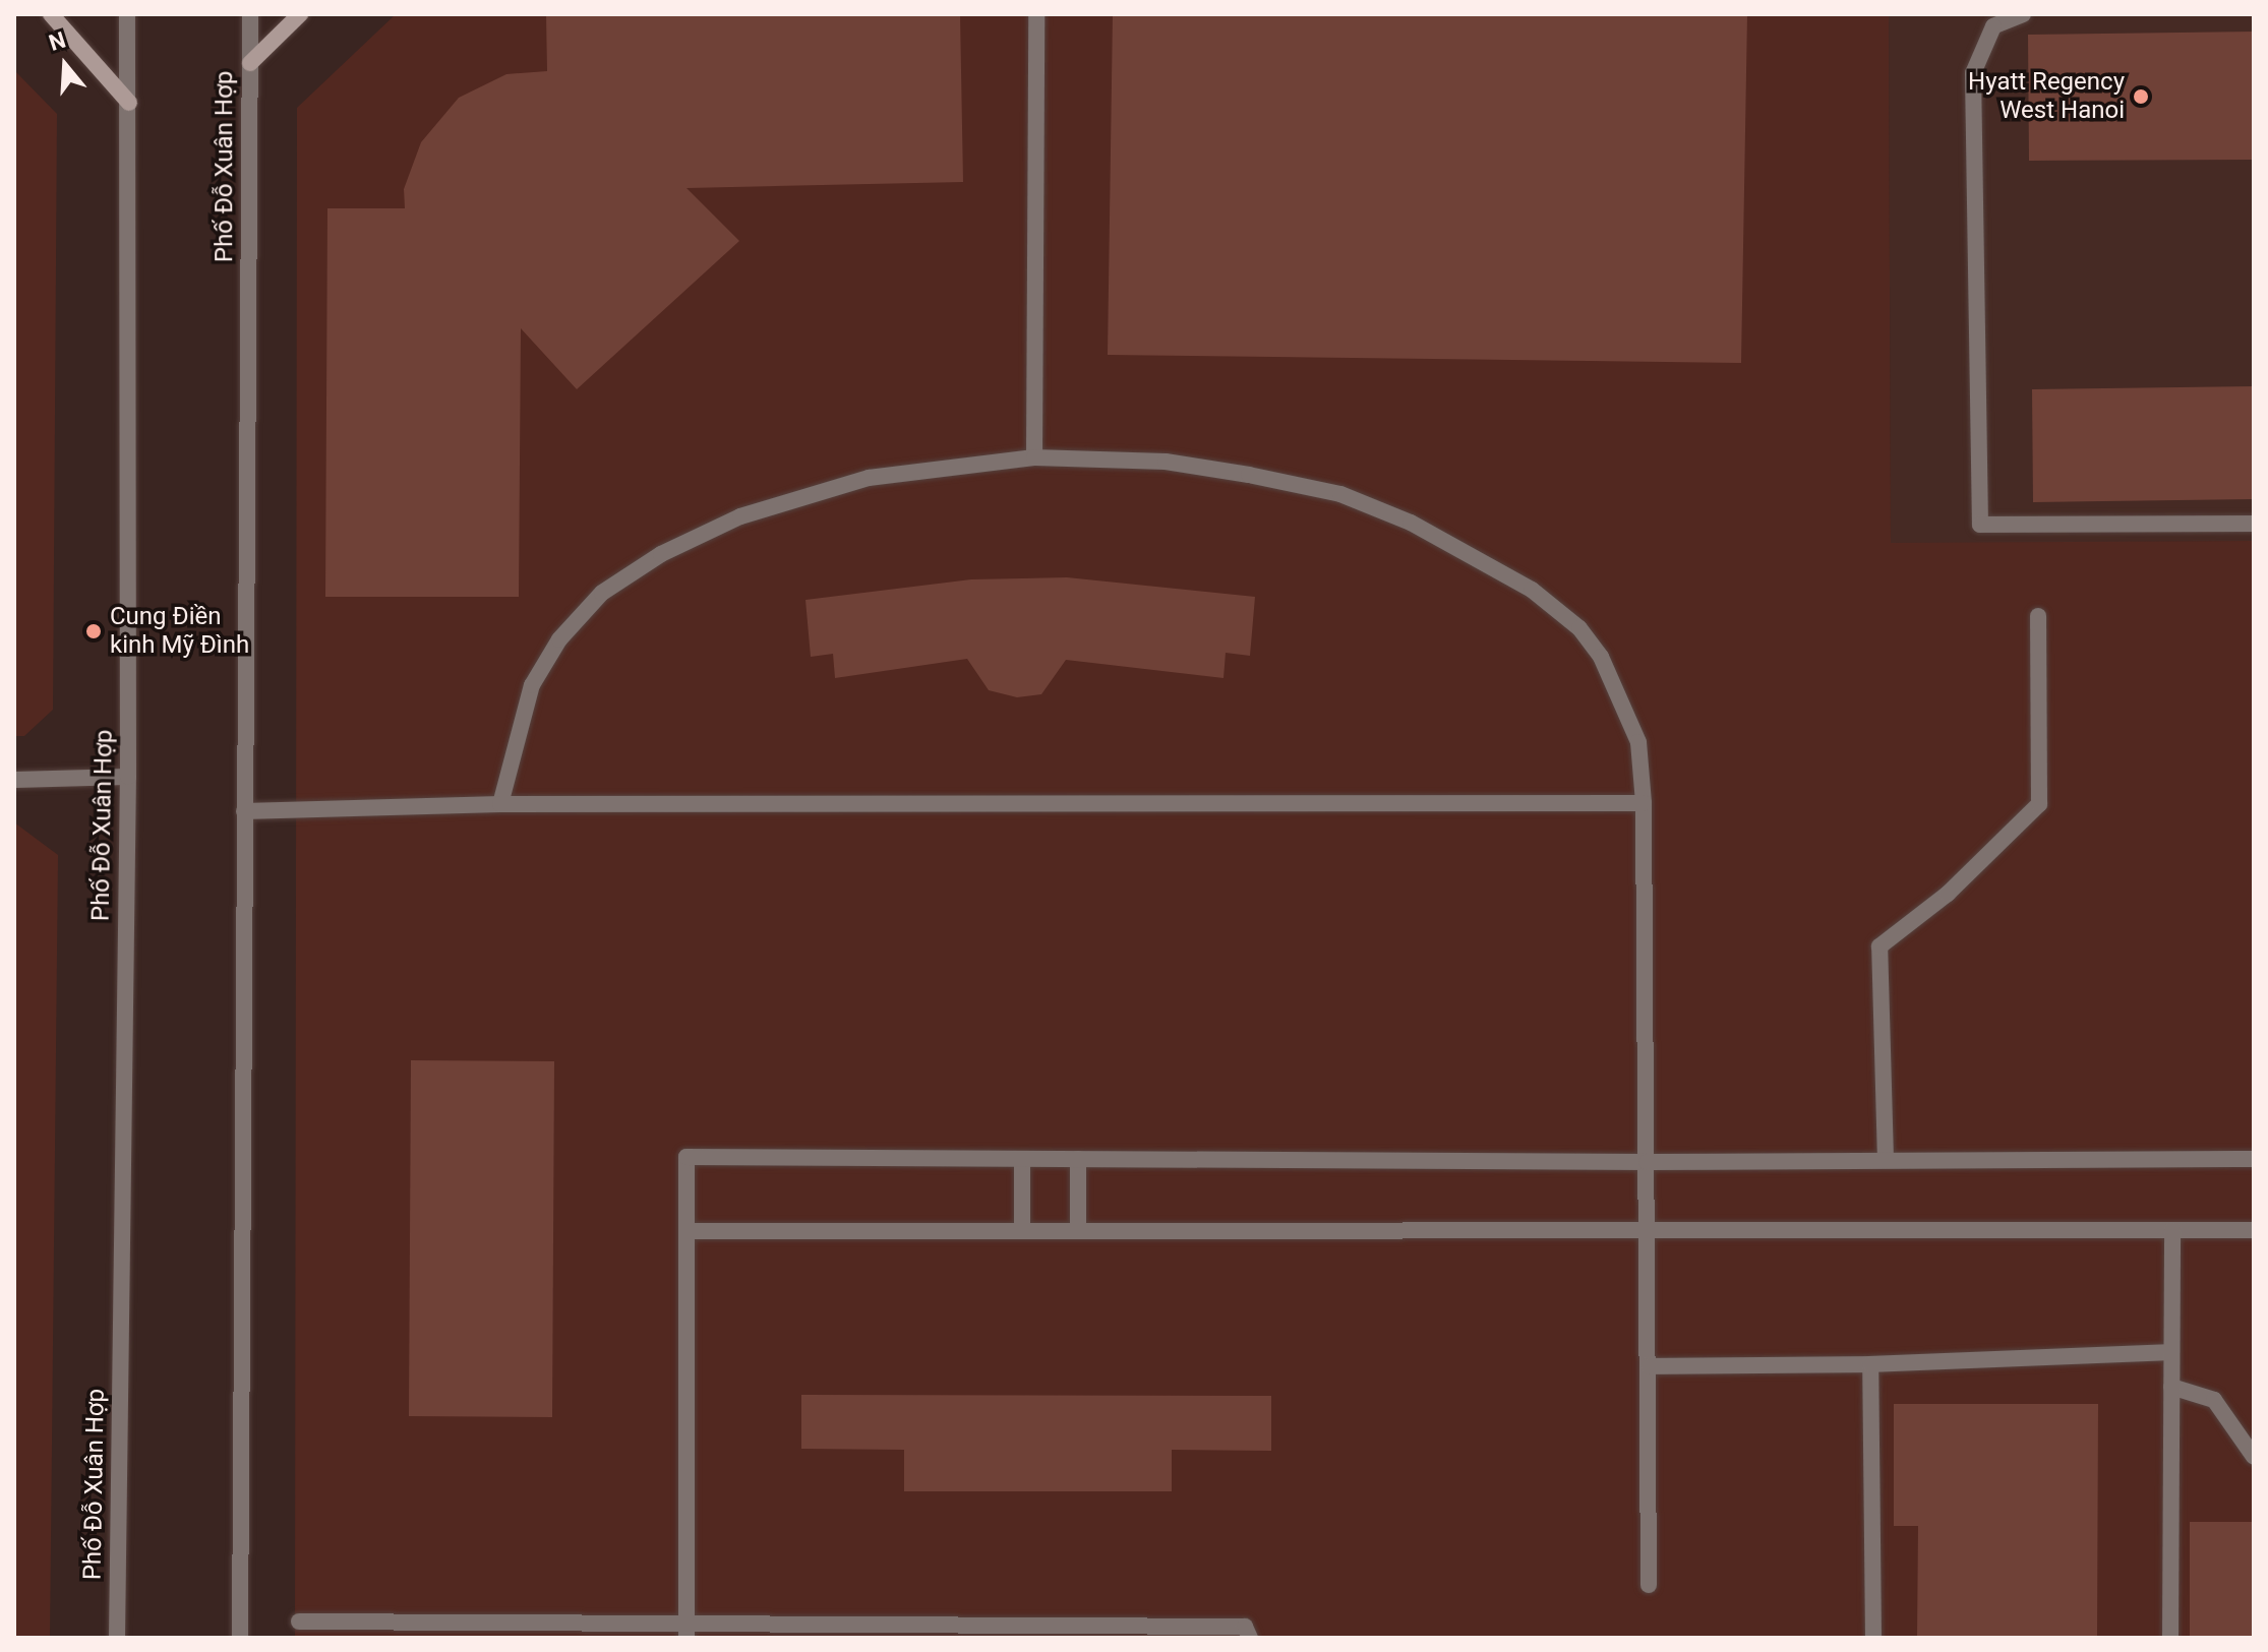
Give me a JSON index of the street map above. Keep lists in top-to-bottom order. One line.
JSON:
{"streets":{"street":["Phố Đỗ Xuân Hợp"]},"places":["Hyatt Regency West Hanoi","Cung Điền kinh Mỹ Đình"],"north":"top"}
